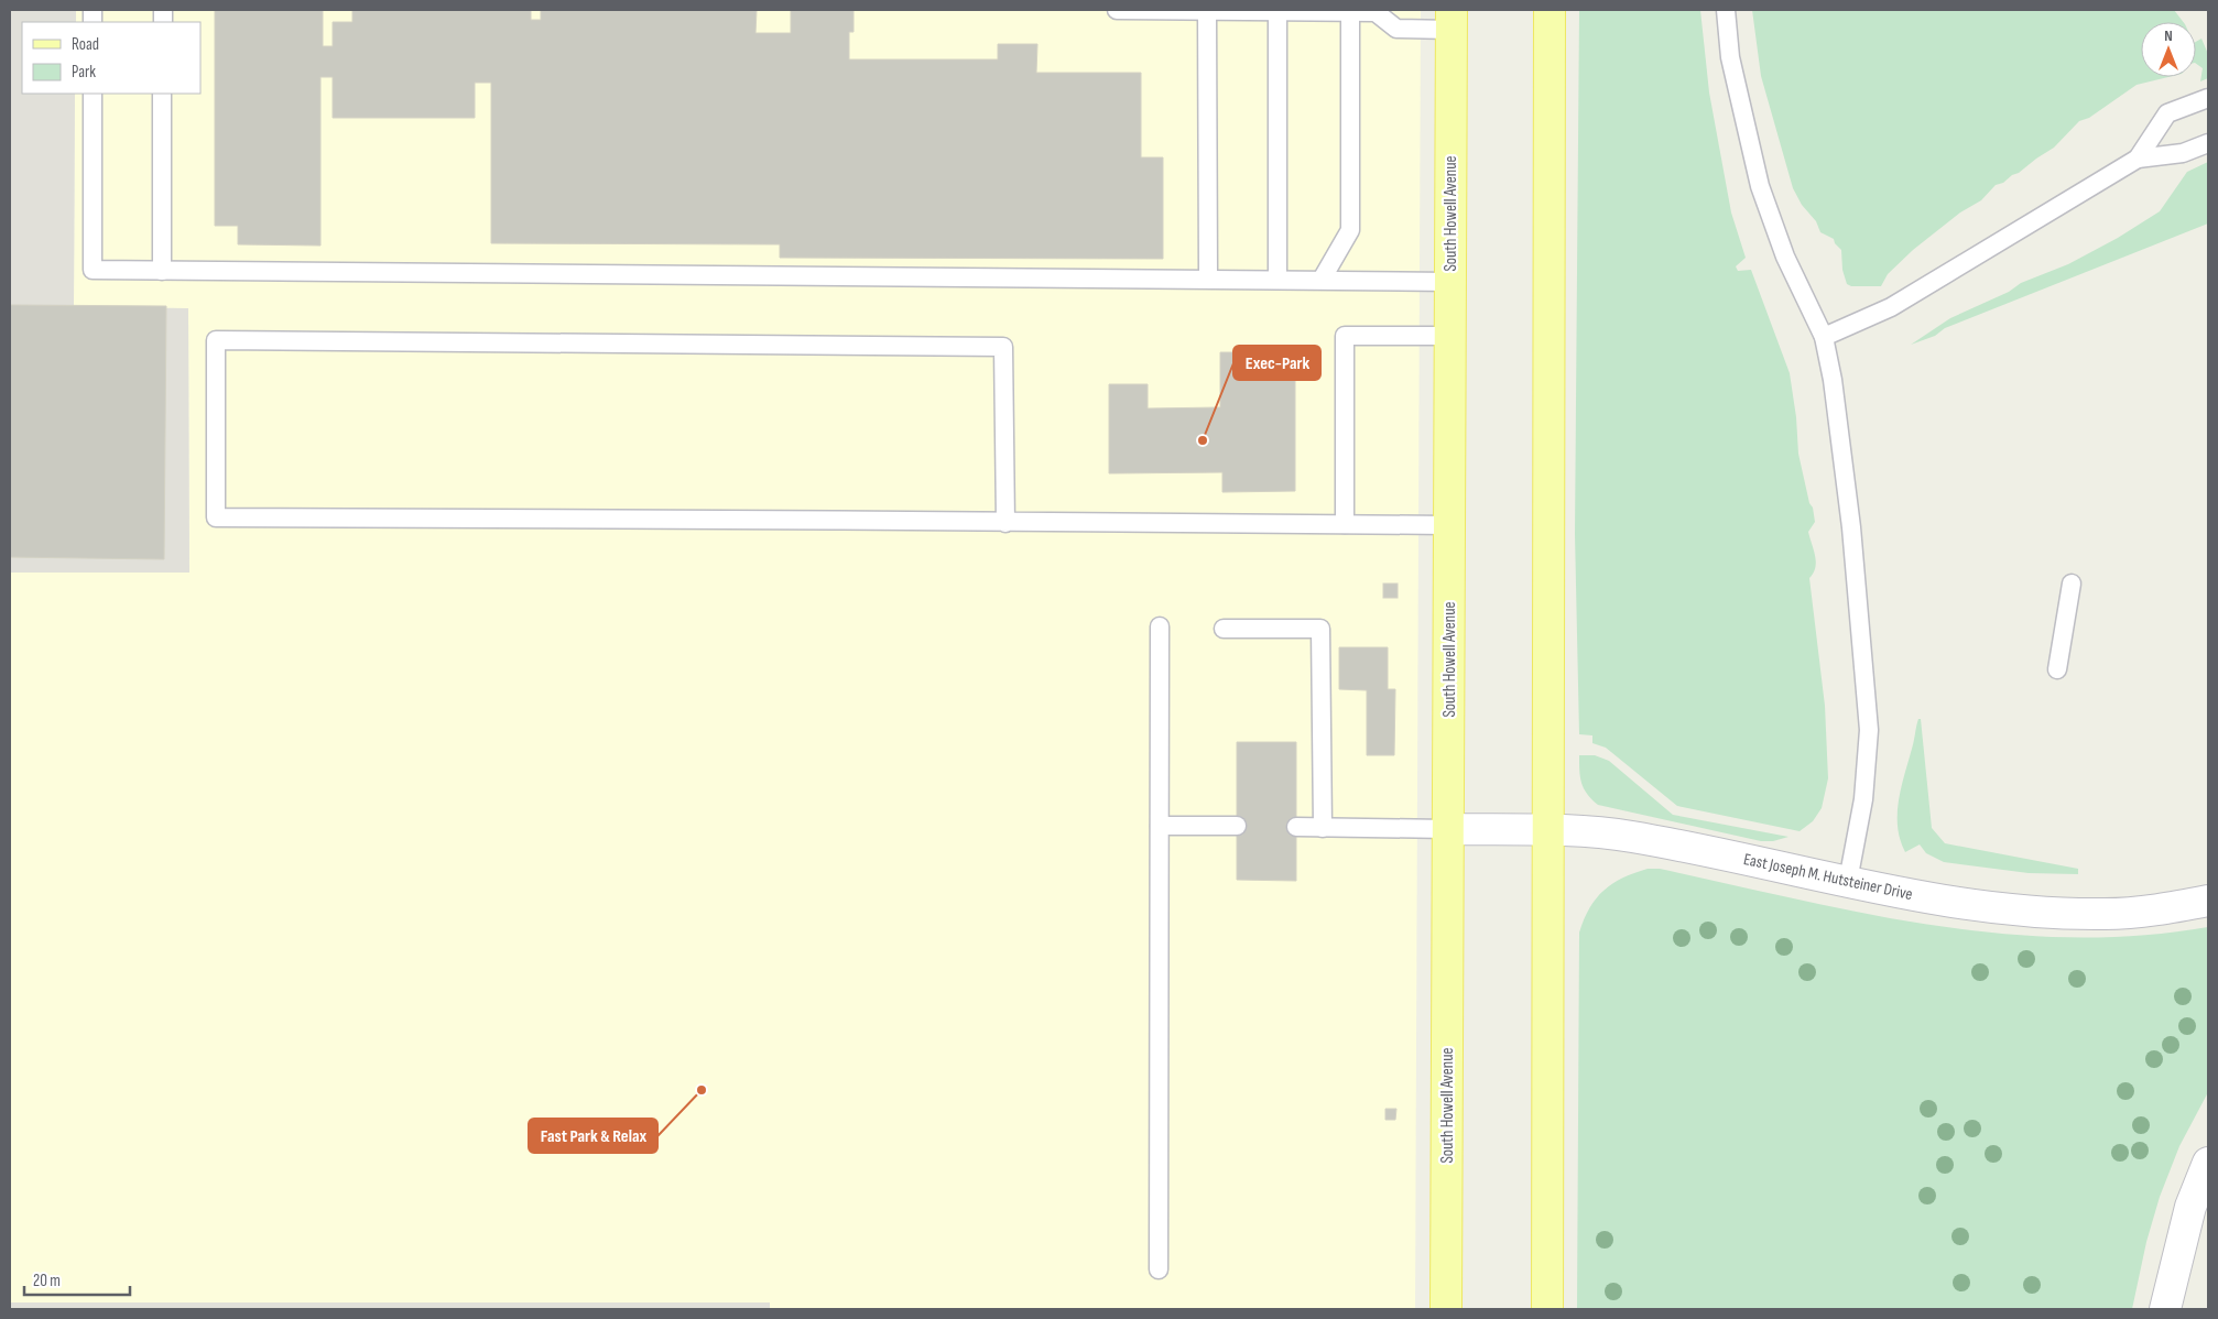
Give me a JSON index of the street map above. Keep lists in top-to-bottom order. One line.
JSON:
{"streets":{"main road":["South Howell Avenue"],"street":["East Joseph M. Hutsteiner Drive"]},"crossings":[["South Howell Avenue","East Joseph M. Hutsteiner Drive"]],"places":["Exec-Park","Fast Park & Relax"],"legend":["Road","Park"],"scale_bar":"20 m","north":"top"}
